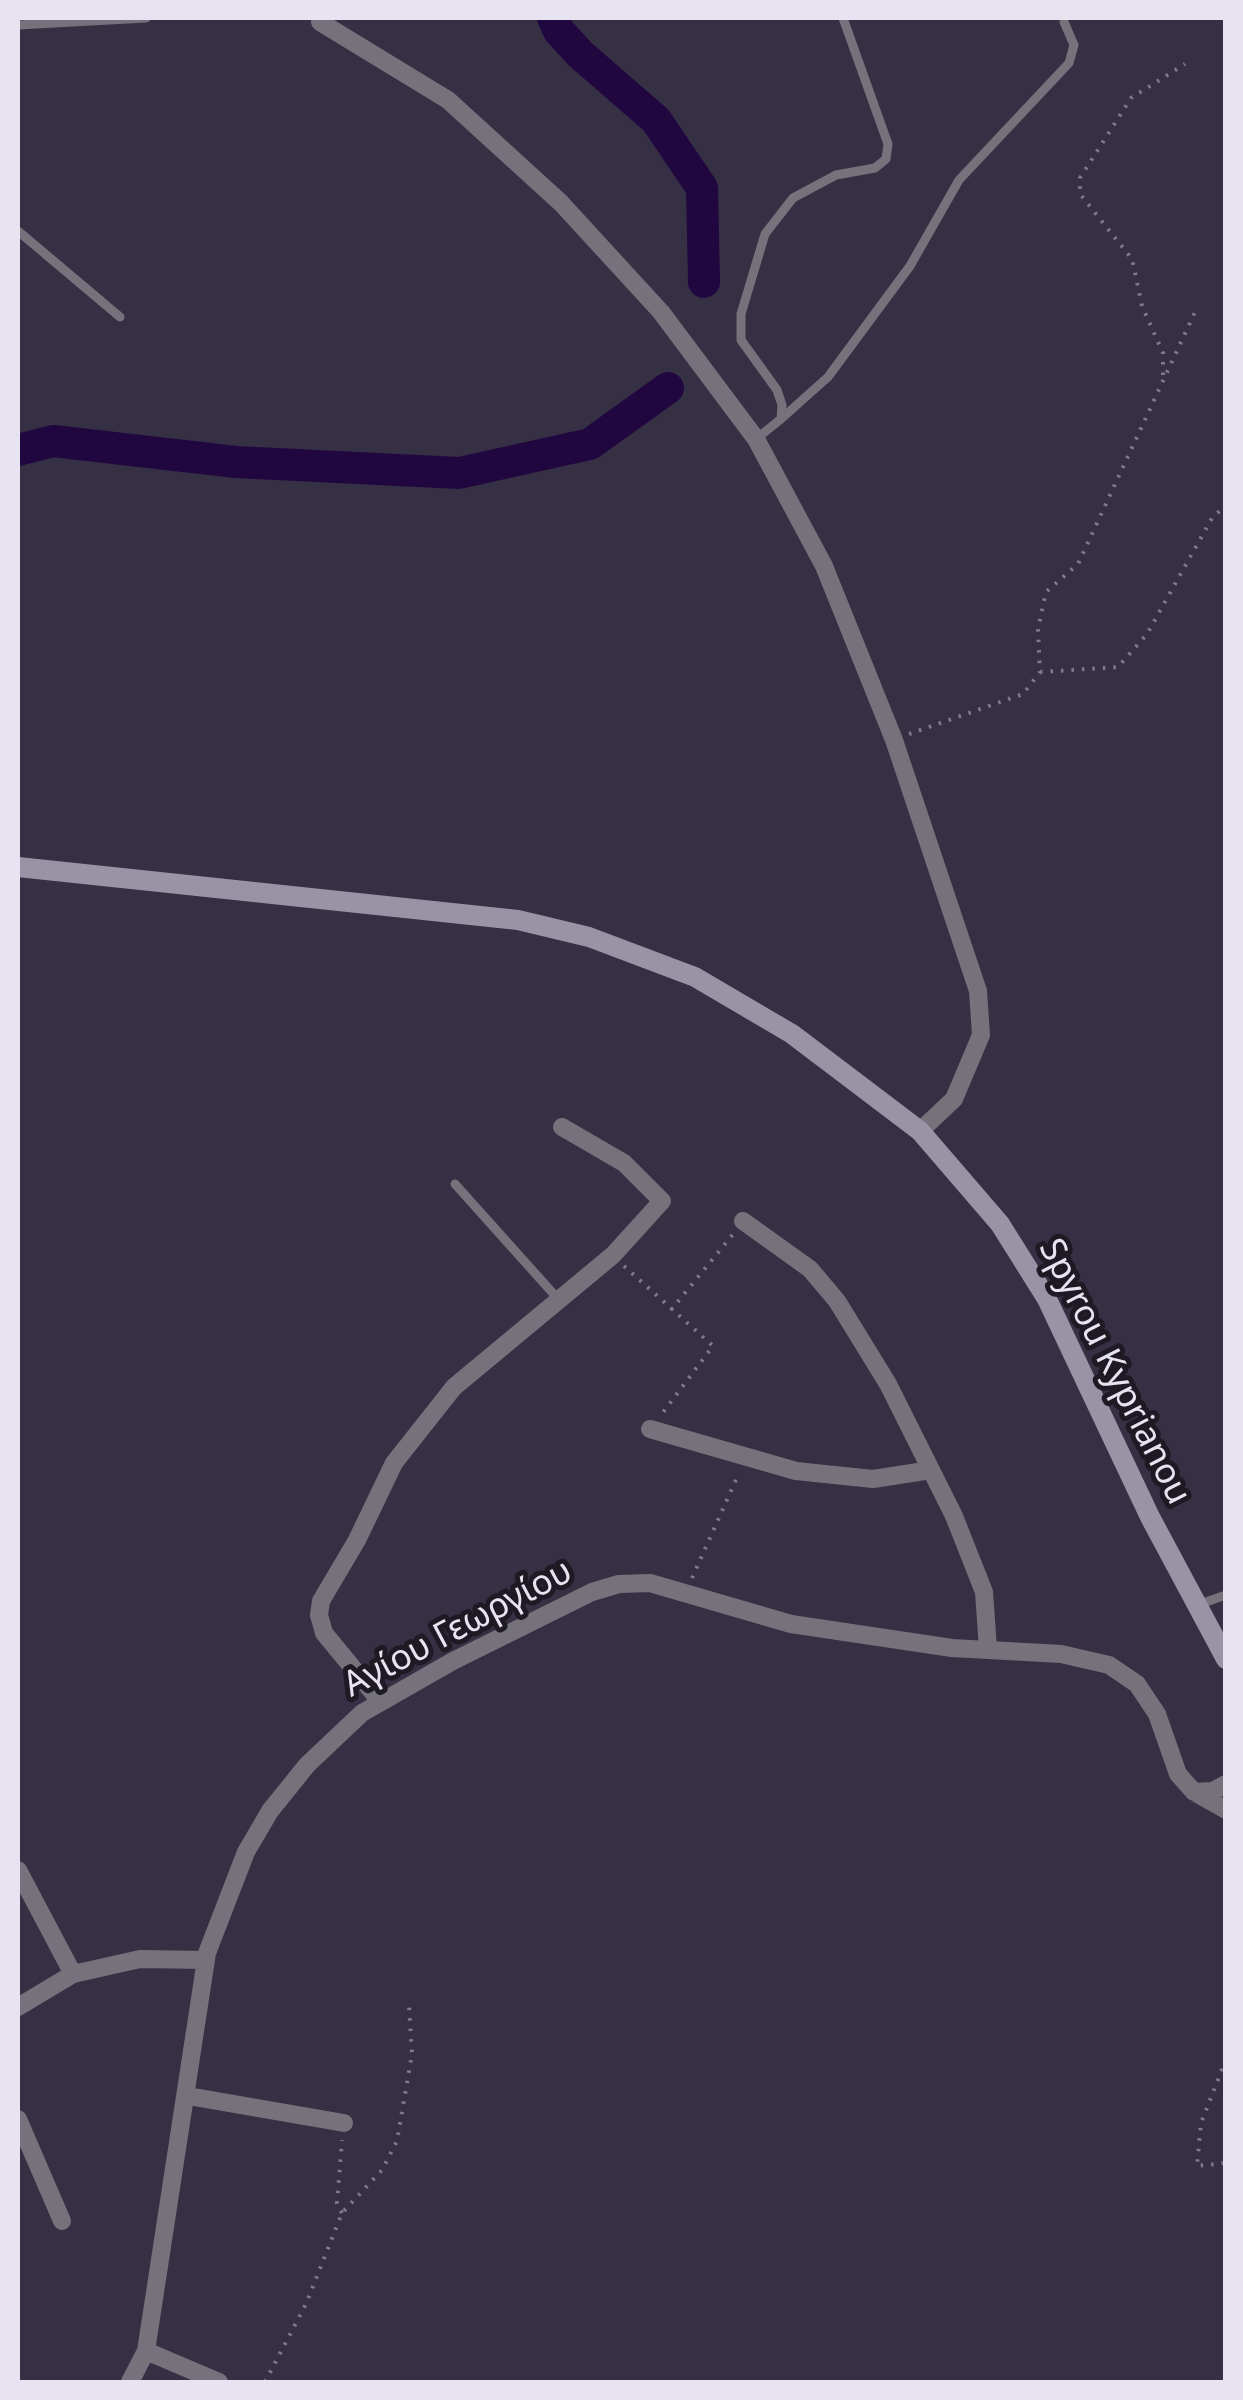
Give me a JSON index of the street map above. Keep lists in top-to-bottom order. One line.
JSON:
{"streets":{"street":["Spyrou Kyprianou","Αγίου Γεωργίου"]}}
